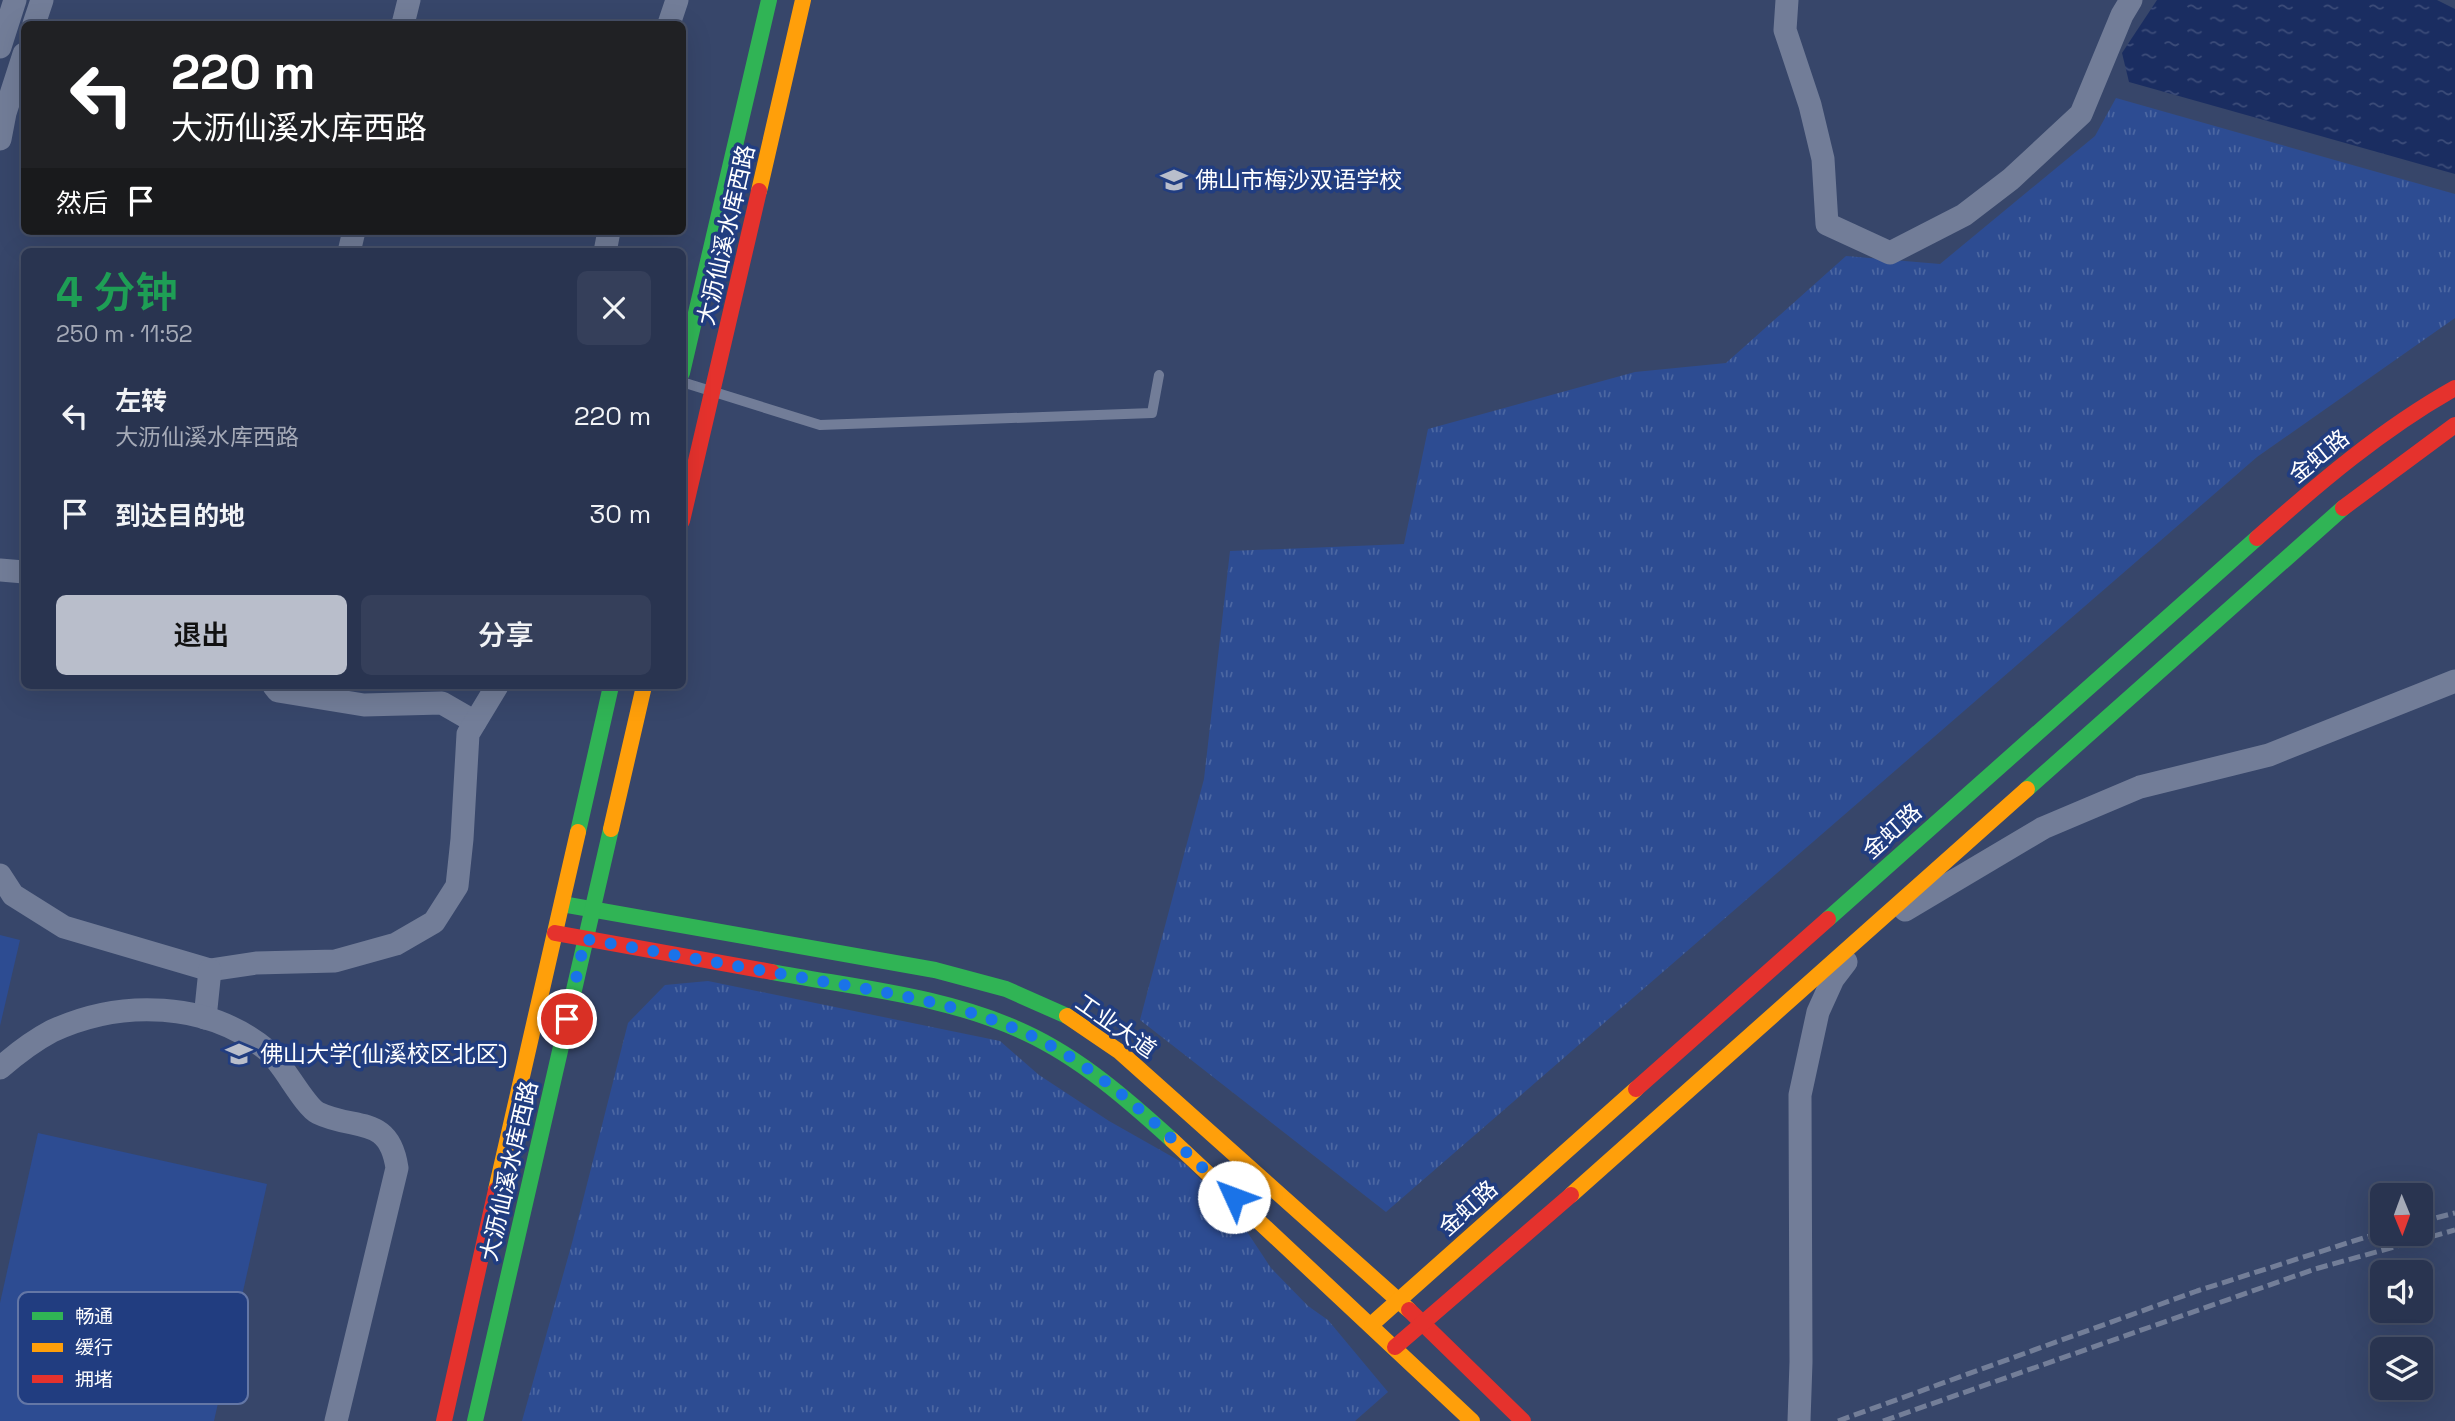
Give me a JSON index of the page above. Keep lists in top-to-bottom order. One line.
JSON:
{"streets":{"street":["大沥仙溪水库西路","金虹路","工业大道"]},"crossings":[["大沥仙溪水库西路","工业大道"],["金虹路","工业大道"]],"places":{"school or university":["佛山市梅沙双语学校","佛山大学(仙溪校区北区)"]},"legend":["畅通","缓行","拥堵"],"north":"bottom","page":{"turn":["220 m","大沥仙溪水库西路"],"then":"然后","heading":["4 分钟","250 m · 11:52"],"list":[{"name":"左转","note":"大沥仙溪水库西路","value":"220 m"},{"name":"到达目的地","value":"30 m"}],"buttons":["退出","分享"]}}
